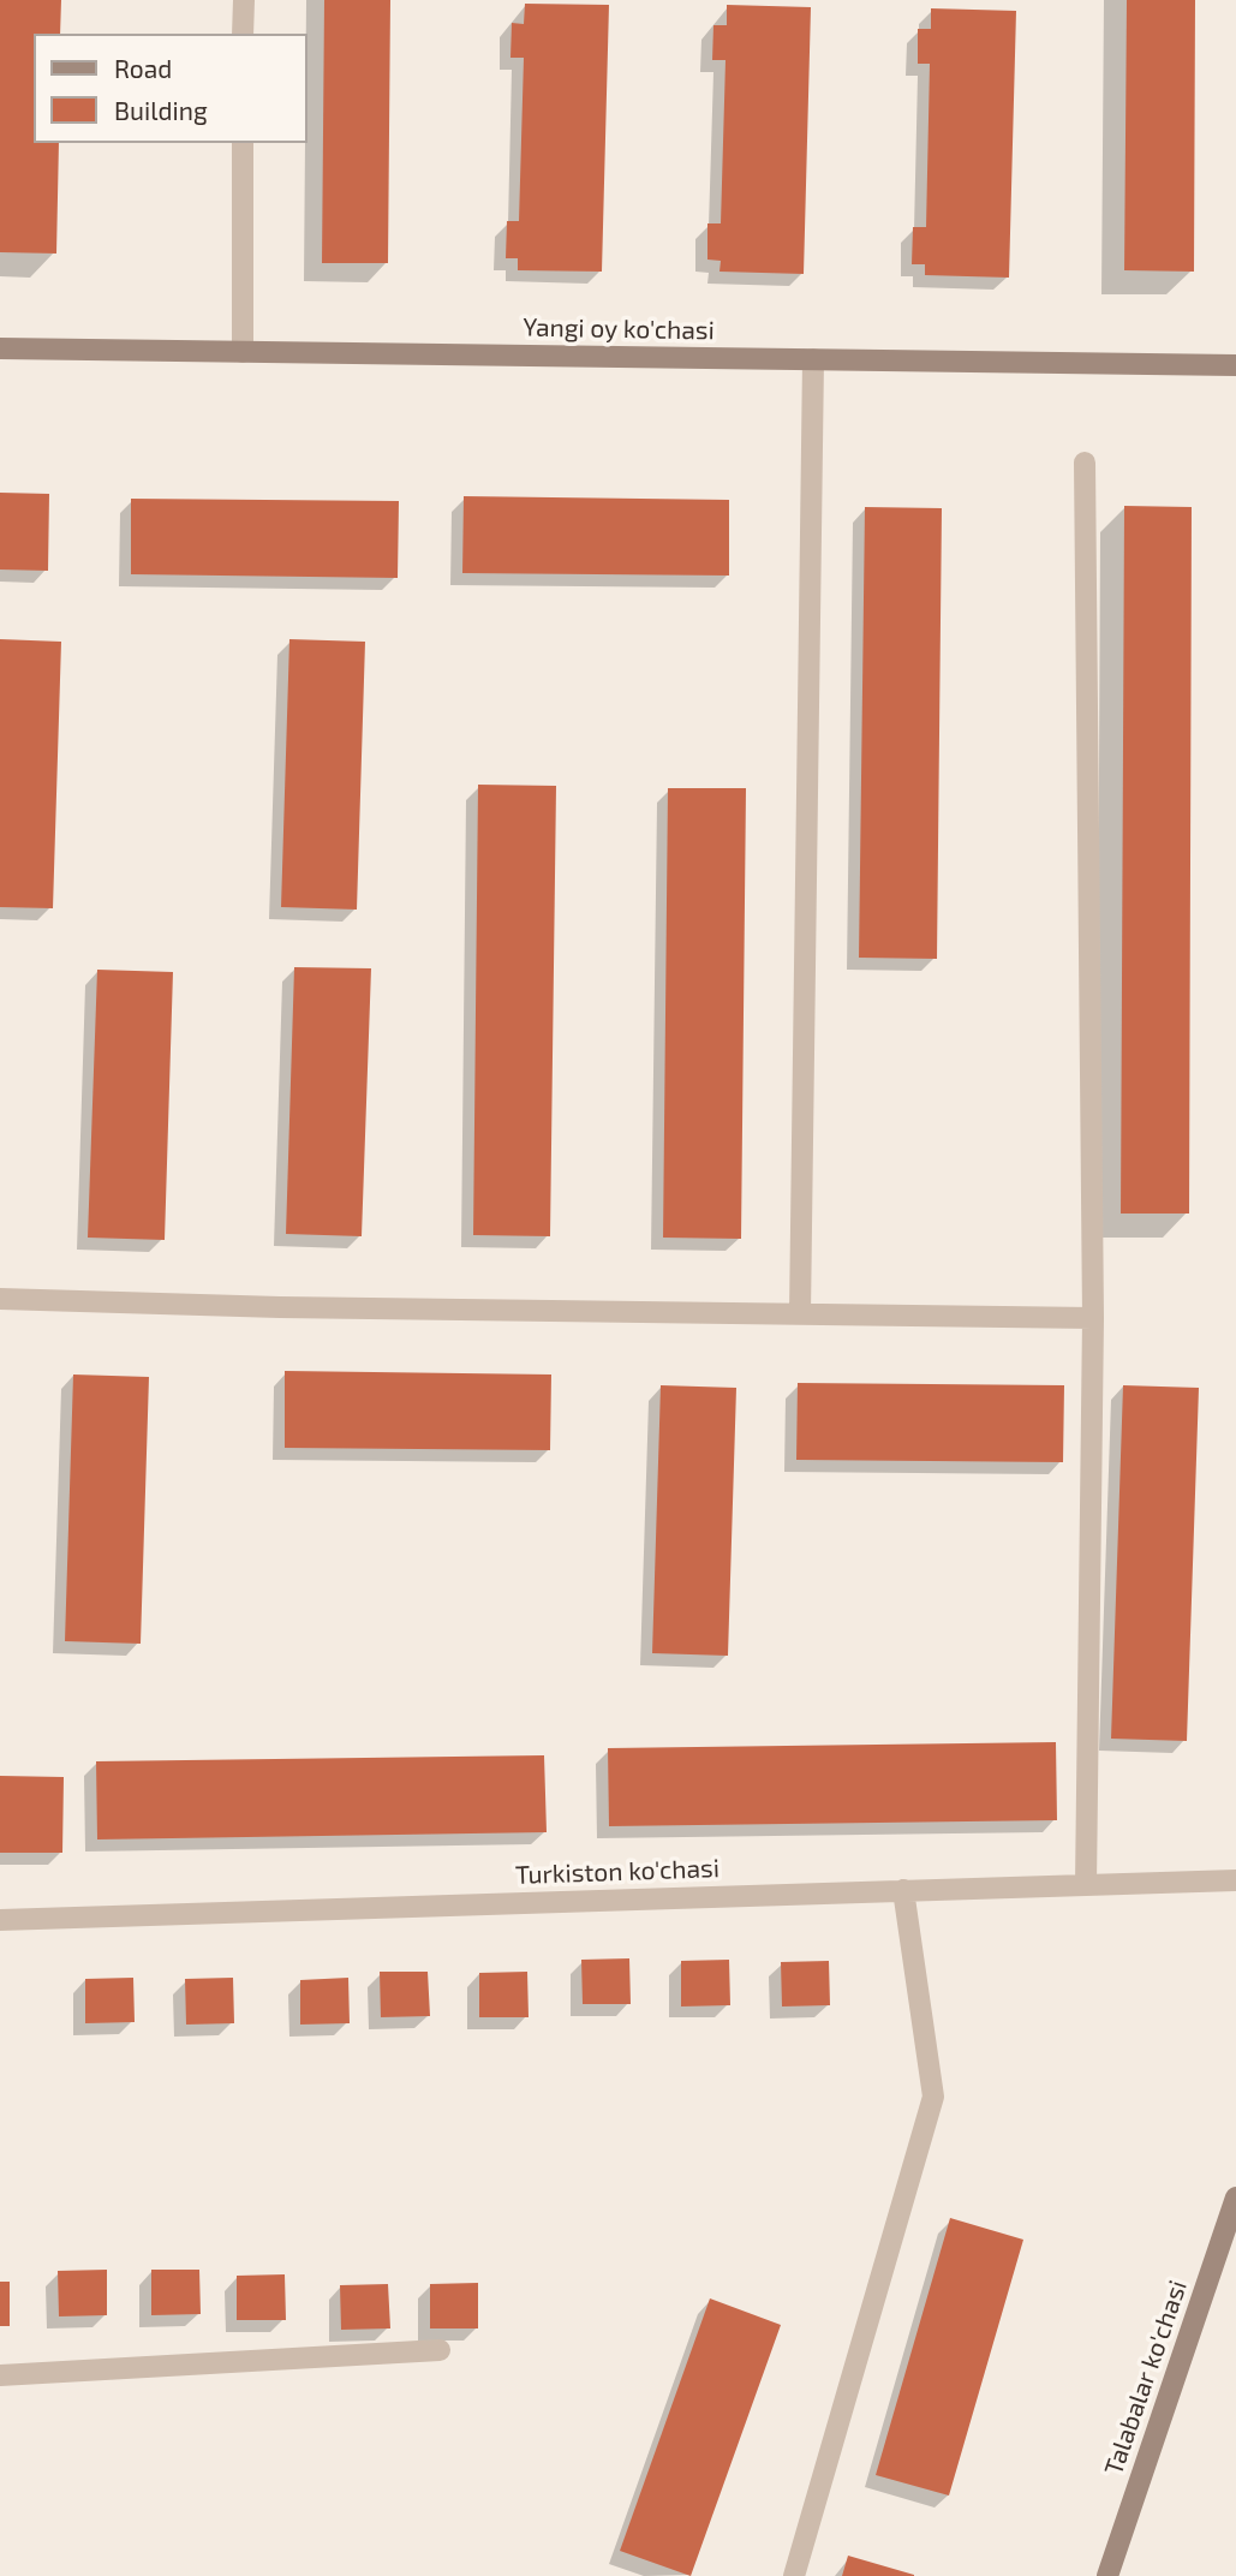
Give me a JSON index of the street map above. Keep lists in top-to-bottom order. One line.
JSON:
{"streets":{"street":["Yangi oy ko'chasi","Turkiston ko'chasi","Talabalar ko'chasi"]},"legend":["Road","Building"]}
